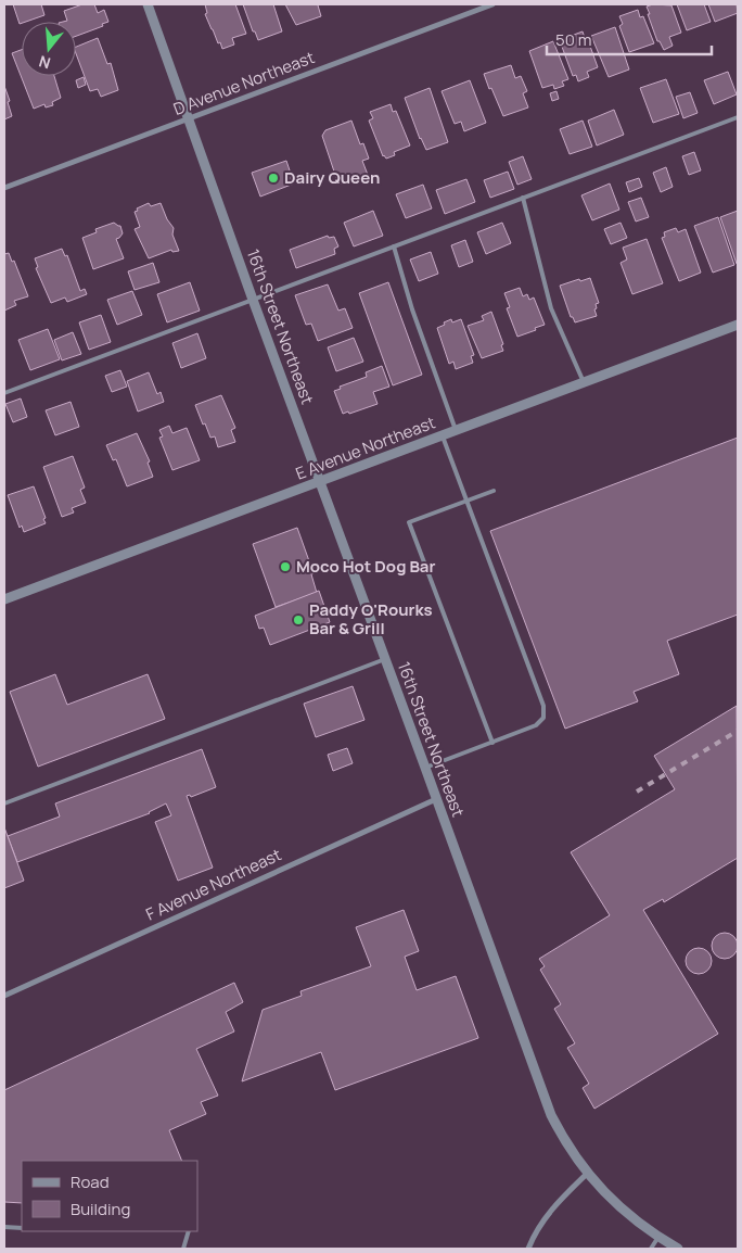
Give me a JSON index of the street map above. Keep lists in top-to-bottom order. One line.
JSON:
{"streets":{"street":["D Avenue Northeast","16th Street Northeast","E Avenue Northeast","F Avenue Northeast"]},"crossings":[["D Avenue Northeast","16th Street Northeast"],["16th Street Northeast","E Avenue Northeast"],["16th Street Northeast","F Avenue Northeast"]],"places":["Dairy Queen","Moco Hot Dog Bar","Paddy O'Rourks Bar & Grill"],"legend":["Road","Building"],"scale_bar":"50 m","north":"bottom"}
